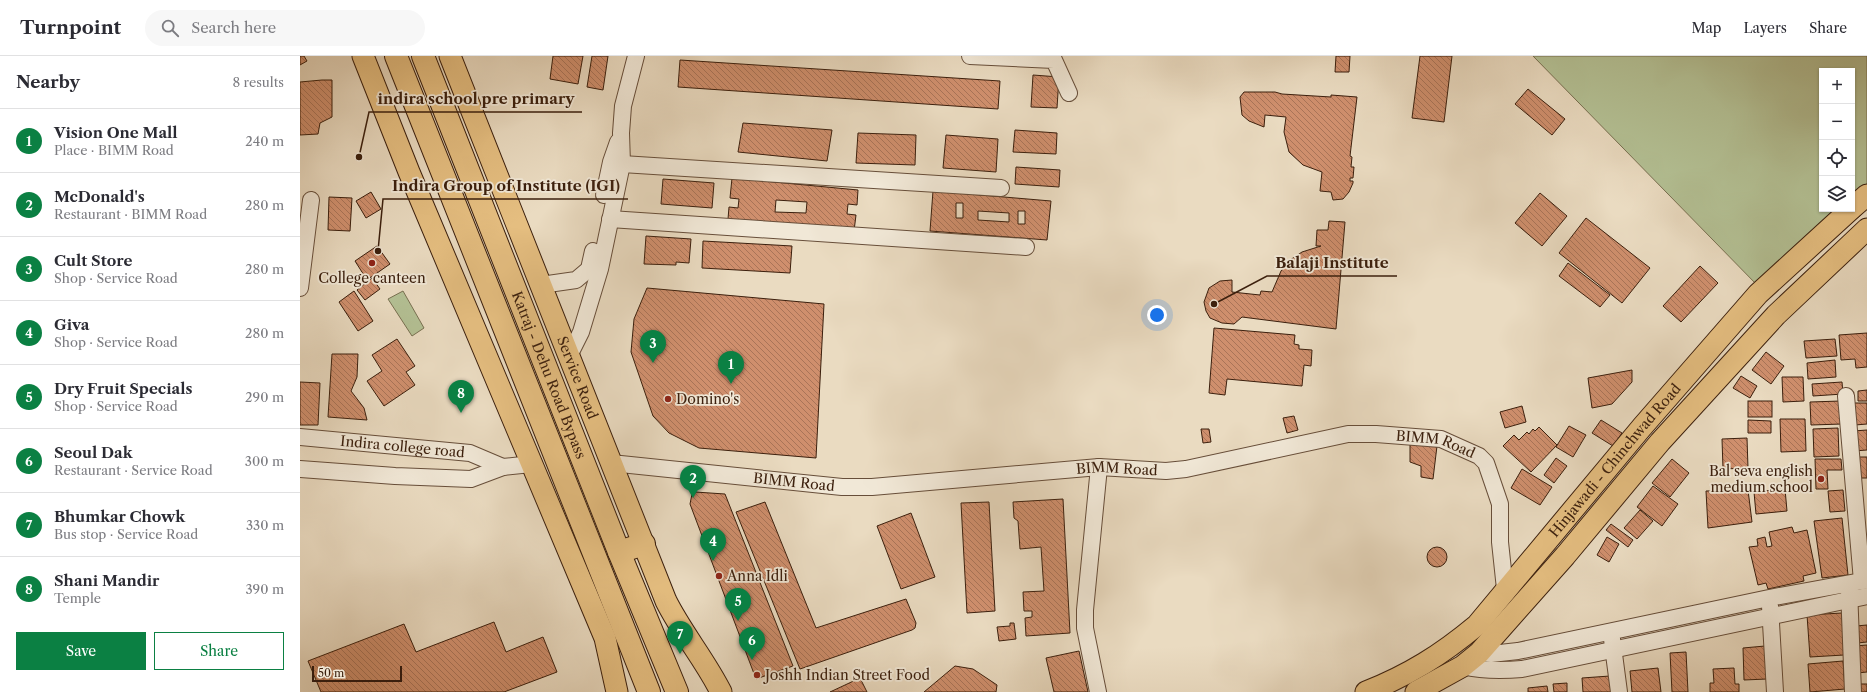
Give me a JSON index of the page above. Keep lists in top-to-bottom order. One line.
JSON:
{"streets":{"highway":["Katraj - Dehu Road Bypass"],"main road":["Service Road","Hinjawadi - Chinchwad Road"],"street":["BIMM Road","Indira college road"]},"crossings":[["Service Road","BIMM Road"],["BIMM Road","Hinjawadi - Chinchwad Road"]],"places":["indira school pre primary","Indira Group of Institute (IGI)","College canteen","Balaji Institute","Domino's","Bal seva english medium school","Anna Idli","Joshh Indian Street Food"],"scale_bar":"50 m","page":{"header":"Turnpoint","search":"Search here","nav":["Map","Layers","Share"],"heading":["Nearby","8 results"],"map_buttons":["+","−"],"list":[{"mark":"1","name":"Vision One Mall","note":"Place · BIMM Road","value":"240 m"},{"mark":"2","name":"McDonald's","note":"Restaurant · BIMM Road","value":"280 m"},{"mark":"3","name":"Cult Store","note":"Shop · Service Road","value":"280 m"},{"mark":"4","name":"Giva","note":"Shop · Service Road","value":"280 m"},{"mark":"5","name":"Dry Fruit Specials","note":"Shop · Service Road","value":"290 m"},{"mark":"6","name":"Seoul Dak","note":"Restaurant · Service Road","value":"300 m"},{"mark":"7","name":"Bhumkar Chowk","note":"Bus stop · Service Road","value":"330 m"},{"mark":"8","name":"Shani Mandir","note":"Temple","value":"390 m"}],"pins":["3","1","8","2","4","5","7","6"],"buttons":["Save","Share"],"scale":"50 m"}}
